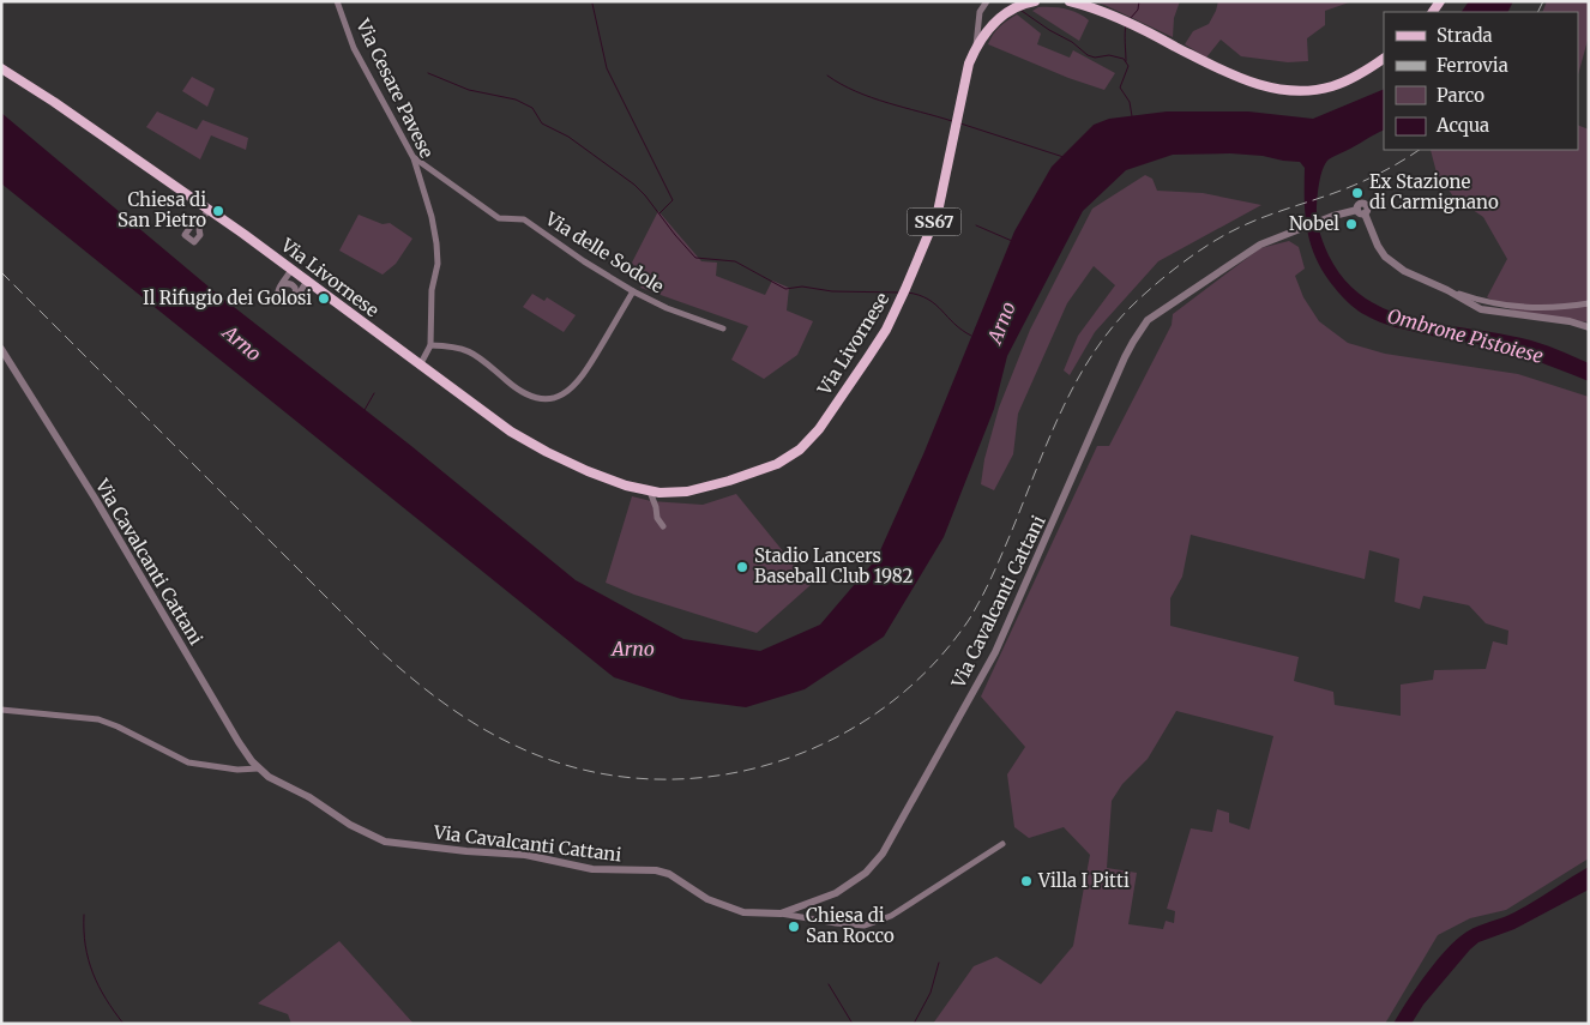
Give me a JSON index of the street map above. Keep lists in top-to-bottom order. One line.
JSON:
{"streets":{"main road":["SS67","Via Livornese"],"street":["Via Cesare Pavese","Via delle Sodole","Via Cavalcanti Cattani"]},"crossings":[["Via Cesare Pavese","Via delle Sodole"],["Via Cesare Pavese","Via Livornese"]],"water":["Arno","Ombrone Pistoiese"],"places":["Ex Stazione di Carmignano","Chiesa di San Pietro","Nobel","Il Rifugio dei Golosi","Stadio Lancers Baseball Club 1982","Villa I Pitti","Chiesa di San Rocco"],"legend":["Strada","Ferrovia","Parco","Acqua"]}
